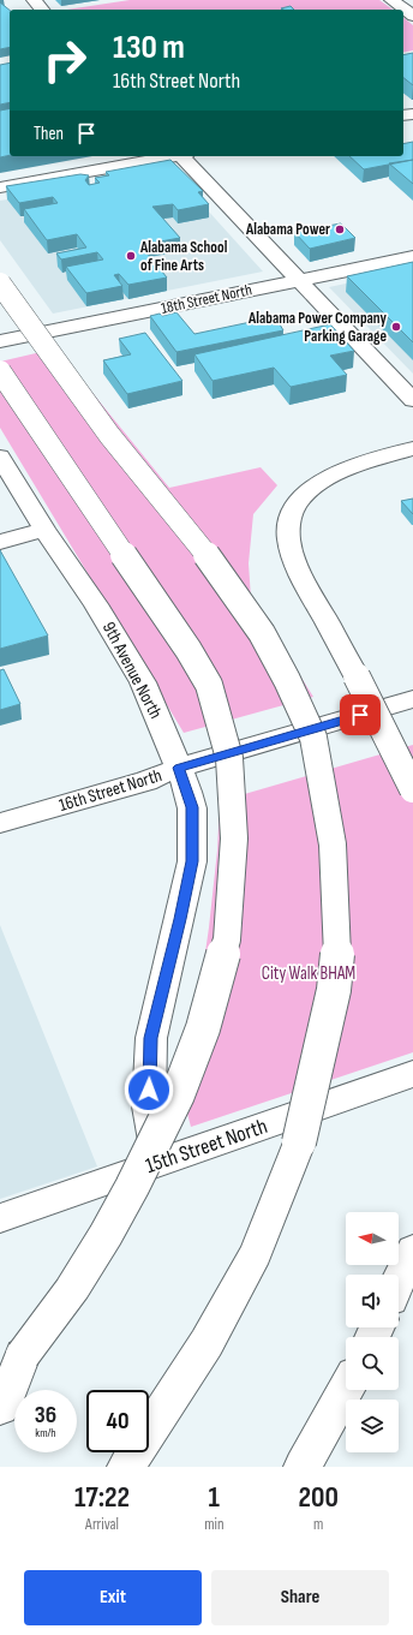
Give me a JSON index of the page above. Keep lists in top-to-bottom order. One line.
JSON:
{"streets":{"main road":["18th Street North","9th Avenue North","16th Street North","15th Street North"]},"crossings":[["9th Avenue North","16th Street North"],["9th Avenue North","15th Street North"]],"parks":["City Walk BHAM"],"places":["Alabama Power","Alabama School of Fine Arts","Alabama Power Company Parking Garage"],"north":"left","page":{"turn":["130 m","16th Street North"],"then":"Then","speed":"36 km/h","limit":"40","eta":["17:22","Arrival","1","min","200","m"],"buttons":["Exit","Share"]}}
